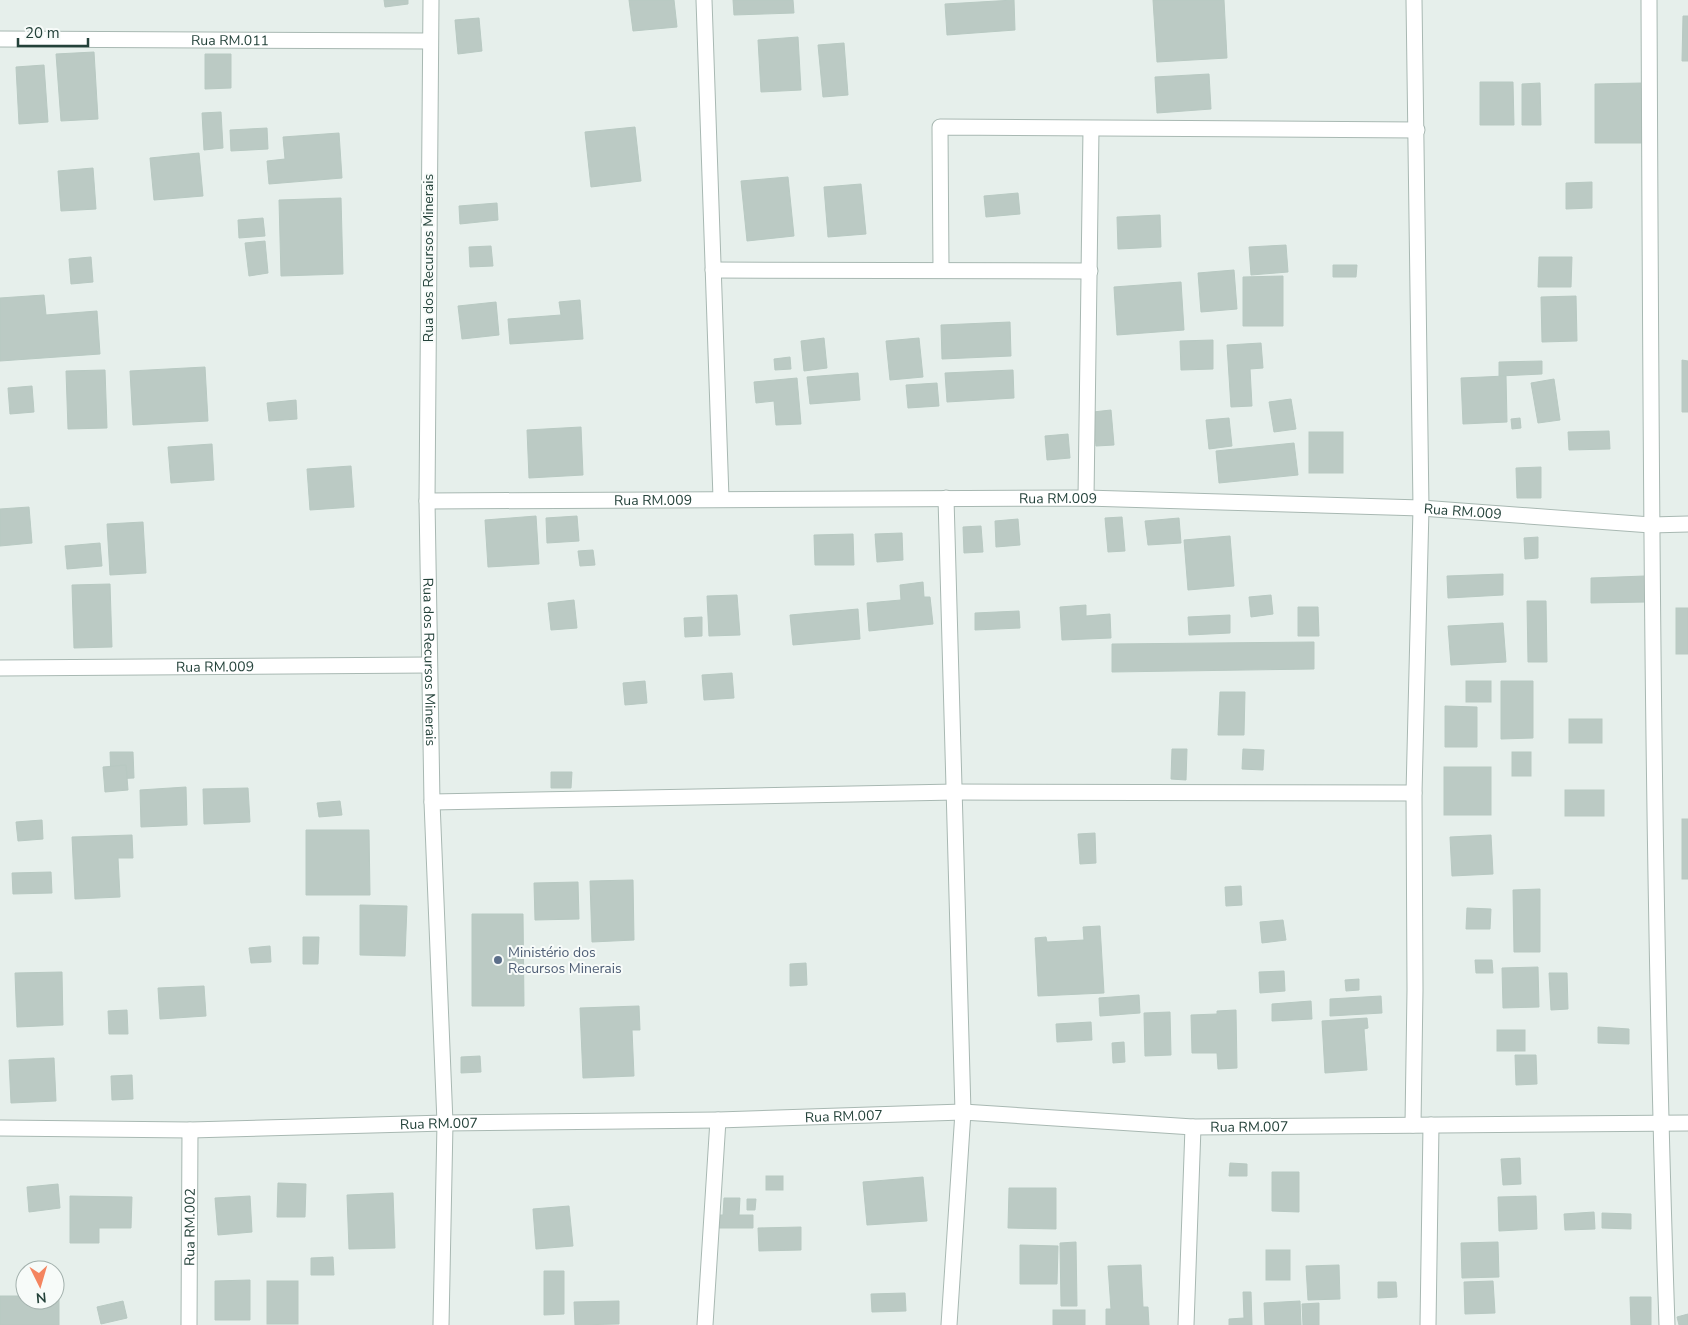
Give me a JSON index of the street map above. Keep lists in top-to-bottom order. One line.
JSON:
{"streets":{"street":["Rua RM.011","Rua dos Recursos Minerais","Rua RM.009","Rua RM.007","Rua RM.002"]},"crossings":[["Rua RM.011","Rua dos Recursos Minerais"],["Rua dos Recursos Minerais","Rua RM.009"],["Rua dos Recursos Minerais","Rua RM.007"],["Rua RM.007","Rua RM.002"]],"places":["Ministério dos Recursos Minerais"],"scale_bar":"20 m","north":"bottom"}
